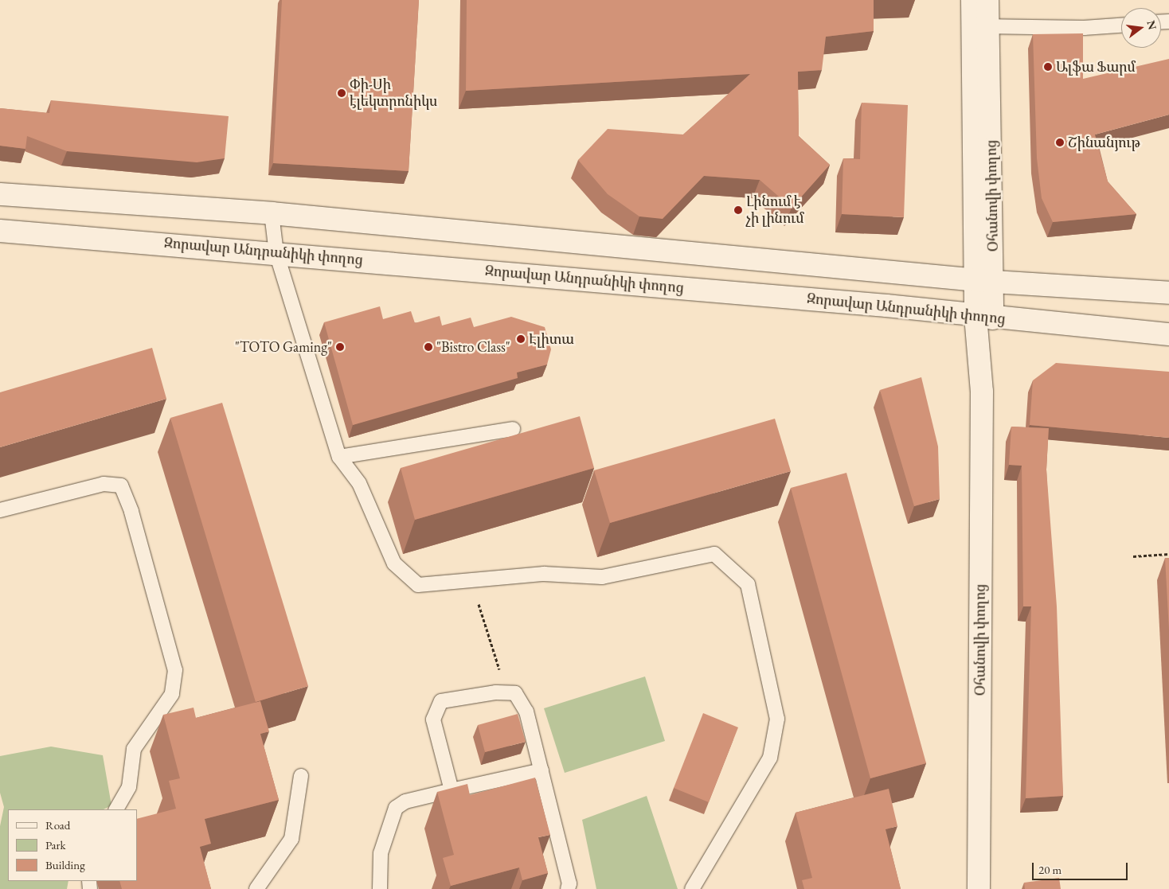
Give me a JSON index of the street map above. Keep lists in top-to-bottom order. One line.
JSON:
{"streets":{"main road":["Օհանովի փողոց","Զորավար Անդրանիկի փողոց"]},"crossings":[["Օհանովի փողոց","Զորավար Անդրանիկի փողոց"]],"places":["Ալֆա Ֆարմ","Փի-Սի էլեկտրոնիկս","Շինանյութ","Լինում է չի լինում","Էլիտա","\"TOTO Gaming\"","\"Bistro Class\""],"legend":["Road","Park","Building"],"scale_bar":"20 m","north":"right"}
